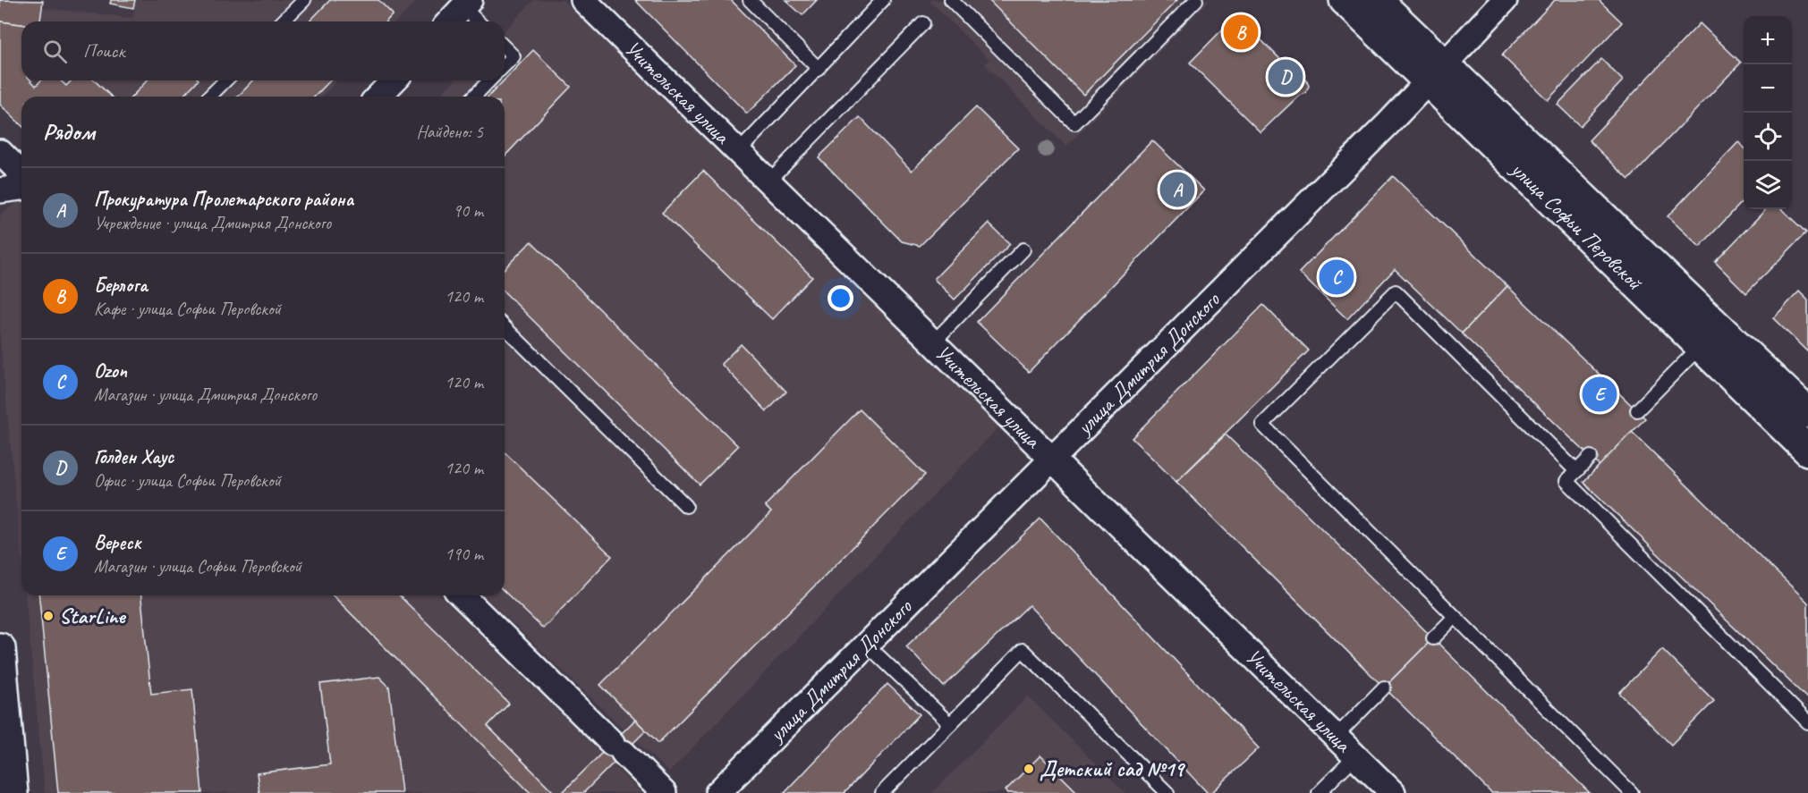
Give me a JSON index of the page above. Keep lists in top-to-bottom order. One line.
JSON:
{"streets":{"main road":["улица Софьи Перовской"],"street":["Учительская улица","улица Дмитрия Донского"]},"crossings":[["Учительская улица","улица Дмитрия Донского"],["улица Софьи Перовской","улица Дмитрия Донского"]],"places":["StarLine","Детский сад №19"],"page":{"pins":["B","D","A","C","E"],"map_buttons":["+","−"],"search":"Поиск","heading":["Рядом","Найдено: 5"],"list":[{"mark":"A","name":"Прокуратура Пролетарского района","note":"Учреждение · улица Дмитрия Донского","value":"90 m"},{"mark":"B","name":"Берлога","note":"Кафе · улица Софьи Перовской","value":"120 m"},{"mark":"C","name":"Ozon","note":"Магазин · улица Дмитрия Донского","value":"120 m"},{"mark":"D","name":"Голден Хаус","note":"Офис · улица Софьи Перовской","value":"120 m"},{"mark":"E","name":"Вереск","note":"Магазин · улица Софьи Перовской","value":"190 m"}]}}
